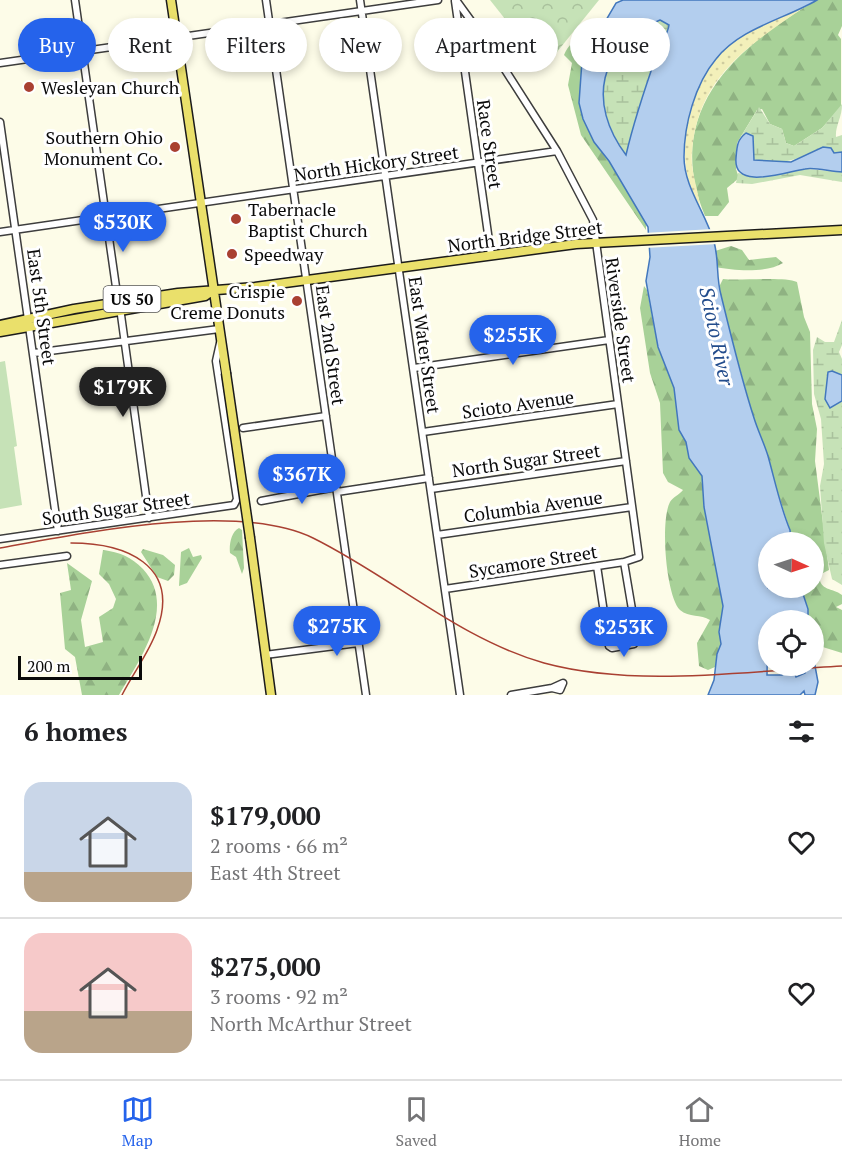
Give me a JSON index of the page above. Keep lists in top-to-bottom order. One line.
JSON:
{"streets":{"main road":["North Bridge Street","US 50"],"street":["Race Street","North Hickory Street","East 5th Street","Riverside Street","East 2nd Street","East Water Street","Scioto Avenue","North Sugar Street","Columbia Avenue","South Sugar Street","Sycamore Street"]},"crossings":[["Race Street","North Hickory Street"],["Race Street","North Bridge Street"],["Race Street","Riverside Street"],["North Hickory Street","East 5th Street"],["North Hickory Street","Riverside Street"],["North Hickory Street","East 2nd Street"],["North Hickory Street","East Water Street"],["North Bridge Street","US 50"],["North Bridge Street","Riverside Street"],["North Bridge Street","East 2nd Street"],["North Bridge Street","East Water Street"],["US 50","East 5th Street"],["East 5th Street","South Sugar Street"],["Riverside Street","Scioto Avenue"],["Riverside Street","North Sugar Street"],["Riverside Street","Columbia Avenue"],["Riverside Street","Sycamore Street"],["East 2nd Street","North Sugar Street"],["East Water Street","Scioto Avenue"],["East Water Street","North Sugar Street"],["East Water Street","Columbia Avenue"],["East Water Street","Sycamore Street"]],"water":["Scioto River"],"places":["Wesleyan Church","Southern Ohio Monument Co.","Tabernacle Baptist Church","Speedway","Crispie Creme Donuts"],"scale_bar":"200 m","north":"right","page":{"chip":["Buy","Rent","Filters","New","Apartment","House"],"price":["$530K","$255K","$179K","$367K","$275K","$253K"],"scale":"200 m","heading":"6 homes","list":[{"name":"$179,000","note":"2 rooms · 66 m² · East 4th Street"},{"name":"$275,000","note":"3 rooms · 92 m² · North McArthur Street"}],"tabs":["Map","Saved","Home"]}}
